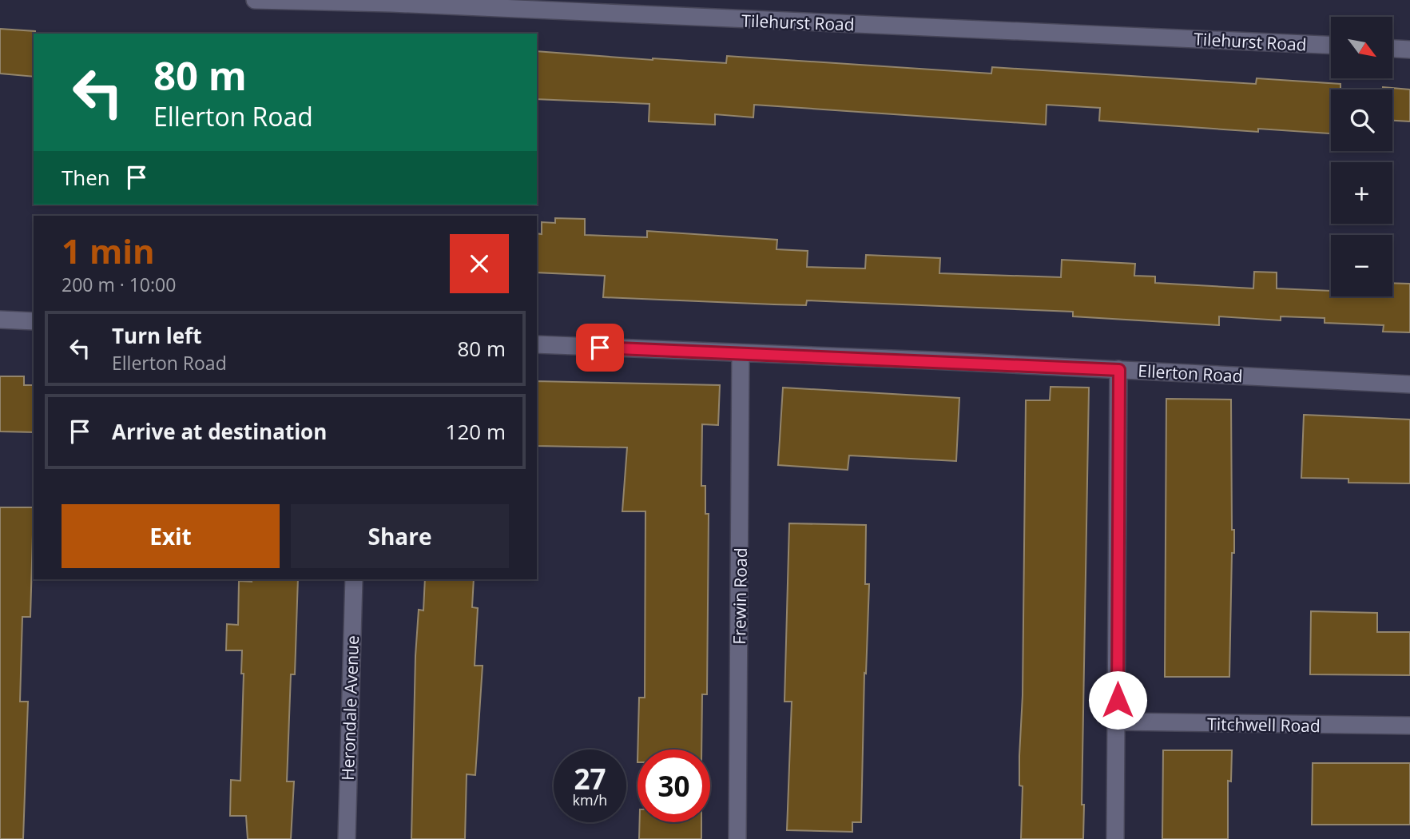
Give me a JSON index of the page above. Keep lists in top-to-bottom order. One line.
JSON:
{"streets":{"street":["Tilehurst Road","Ellerton Road","Frewin Road","Herondale Avenue","Titchwell Road"]},"crossings":[["Ellerton Road","Frewin Road"]],"north":"bottom right","page":{"map_buttons":["+","−"],"turn":["80 m","Ellerton Road"],"then":"Then","heading":["1 min","200 m · 10:00"],"list":[{"name":"Turn left","note":"Ellerton Road","value":"80 m"},{"name":"Arrive at destination","value":"120 m"}],"buttons":["Exit","Share"],"speed":"27 km/h","limit":"30"}}
